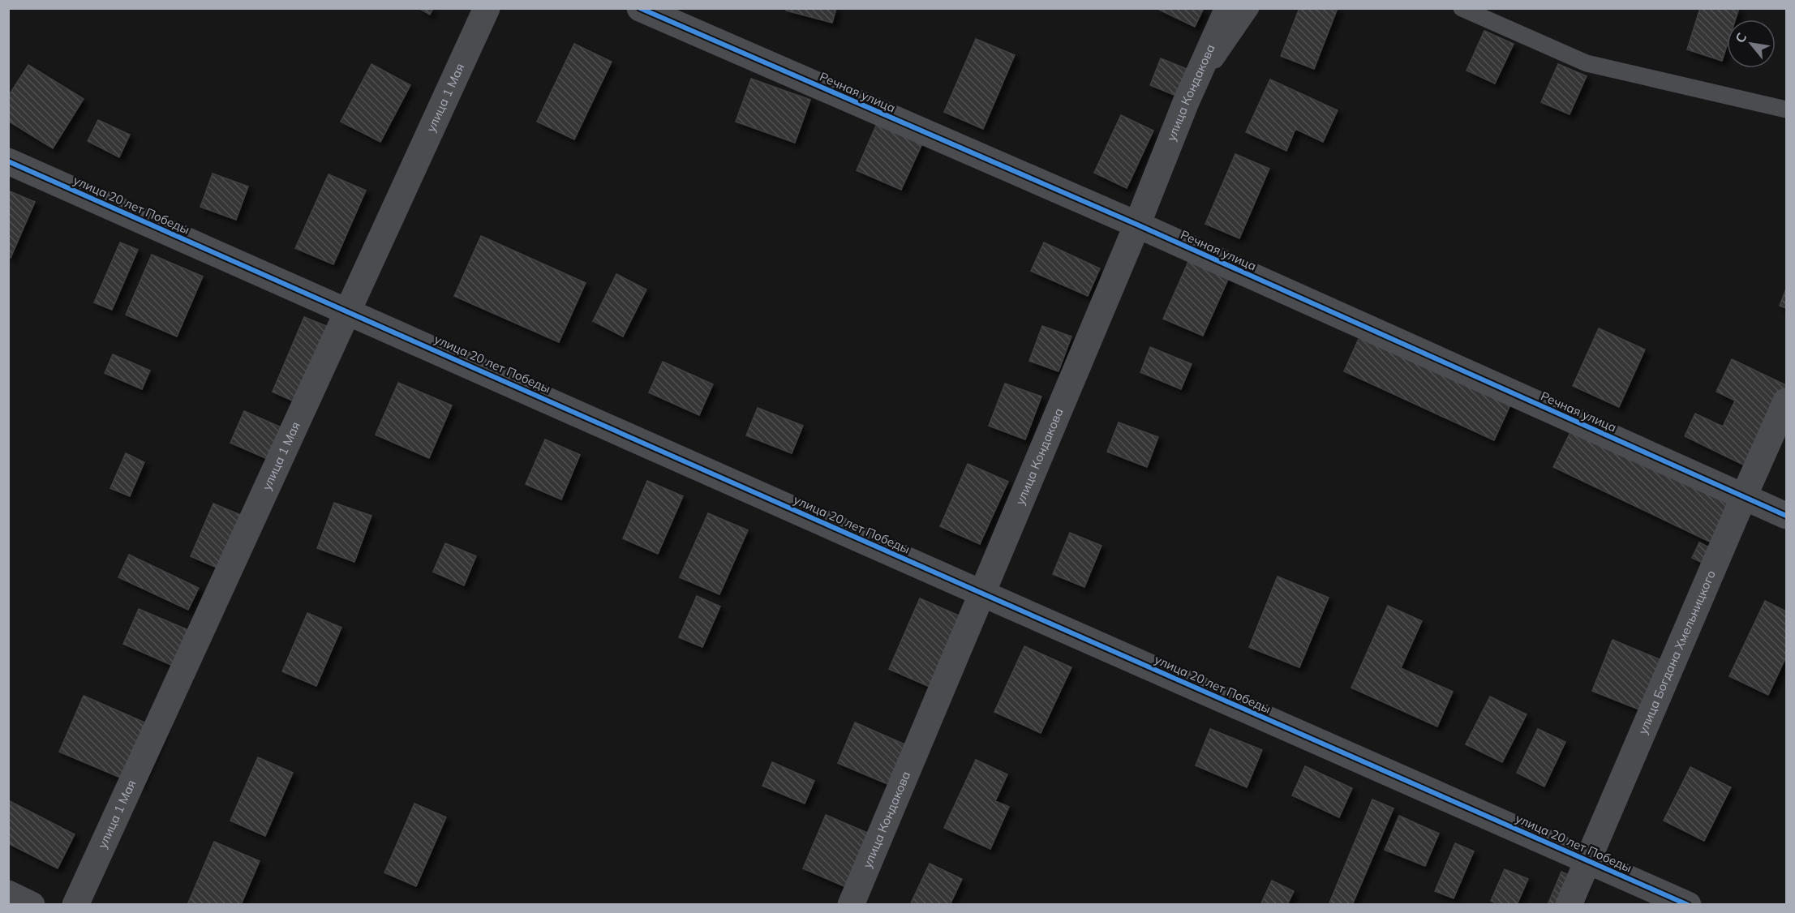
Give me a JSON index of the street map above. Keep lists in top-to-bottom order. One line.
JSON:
{"streets":{"street":["Речная улица","улица Кондакова","улица 1 Мая","улица 20 лет Победы","улица Богдана Хмельницкого"]},"crossings":[["Речная улица","улица Кондакова"],["Речная улица","улица Богдана Хмельницкого"],["улица Кондакова","улица 20 лет Победы"],["улица 1 Мая","улица 20 лет Победы"],["улица 20 лет Победы","улица Богдана Хмельницкого"]],"north":"top left"}
